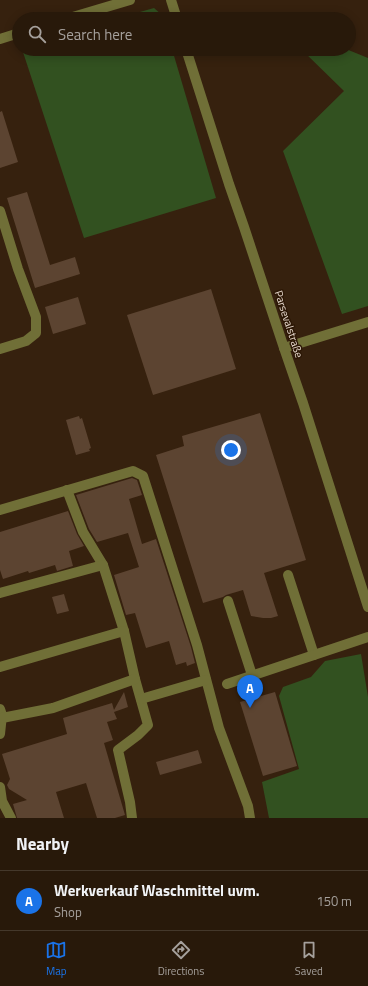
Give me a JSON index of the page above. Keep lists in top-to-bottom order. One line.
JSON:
{"streets":{"street":["Parsevalstraße"]},"page":{"search":"Search here","pins":"A","heading":"Nearby","list":[{"mark":"A","name":"Werkverkauf Waschmittel uvm.","note":"Shop","value":"150 m"}],"nav":["Map","Directions","Saved"]}}
